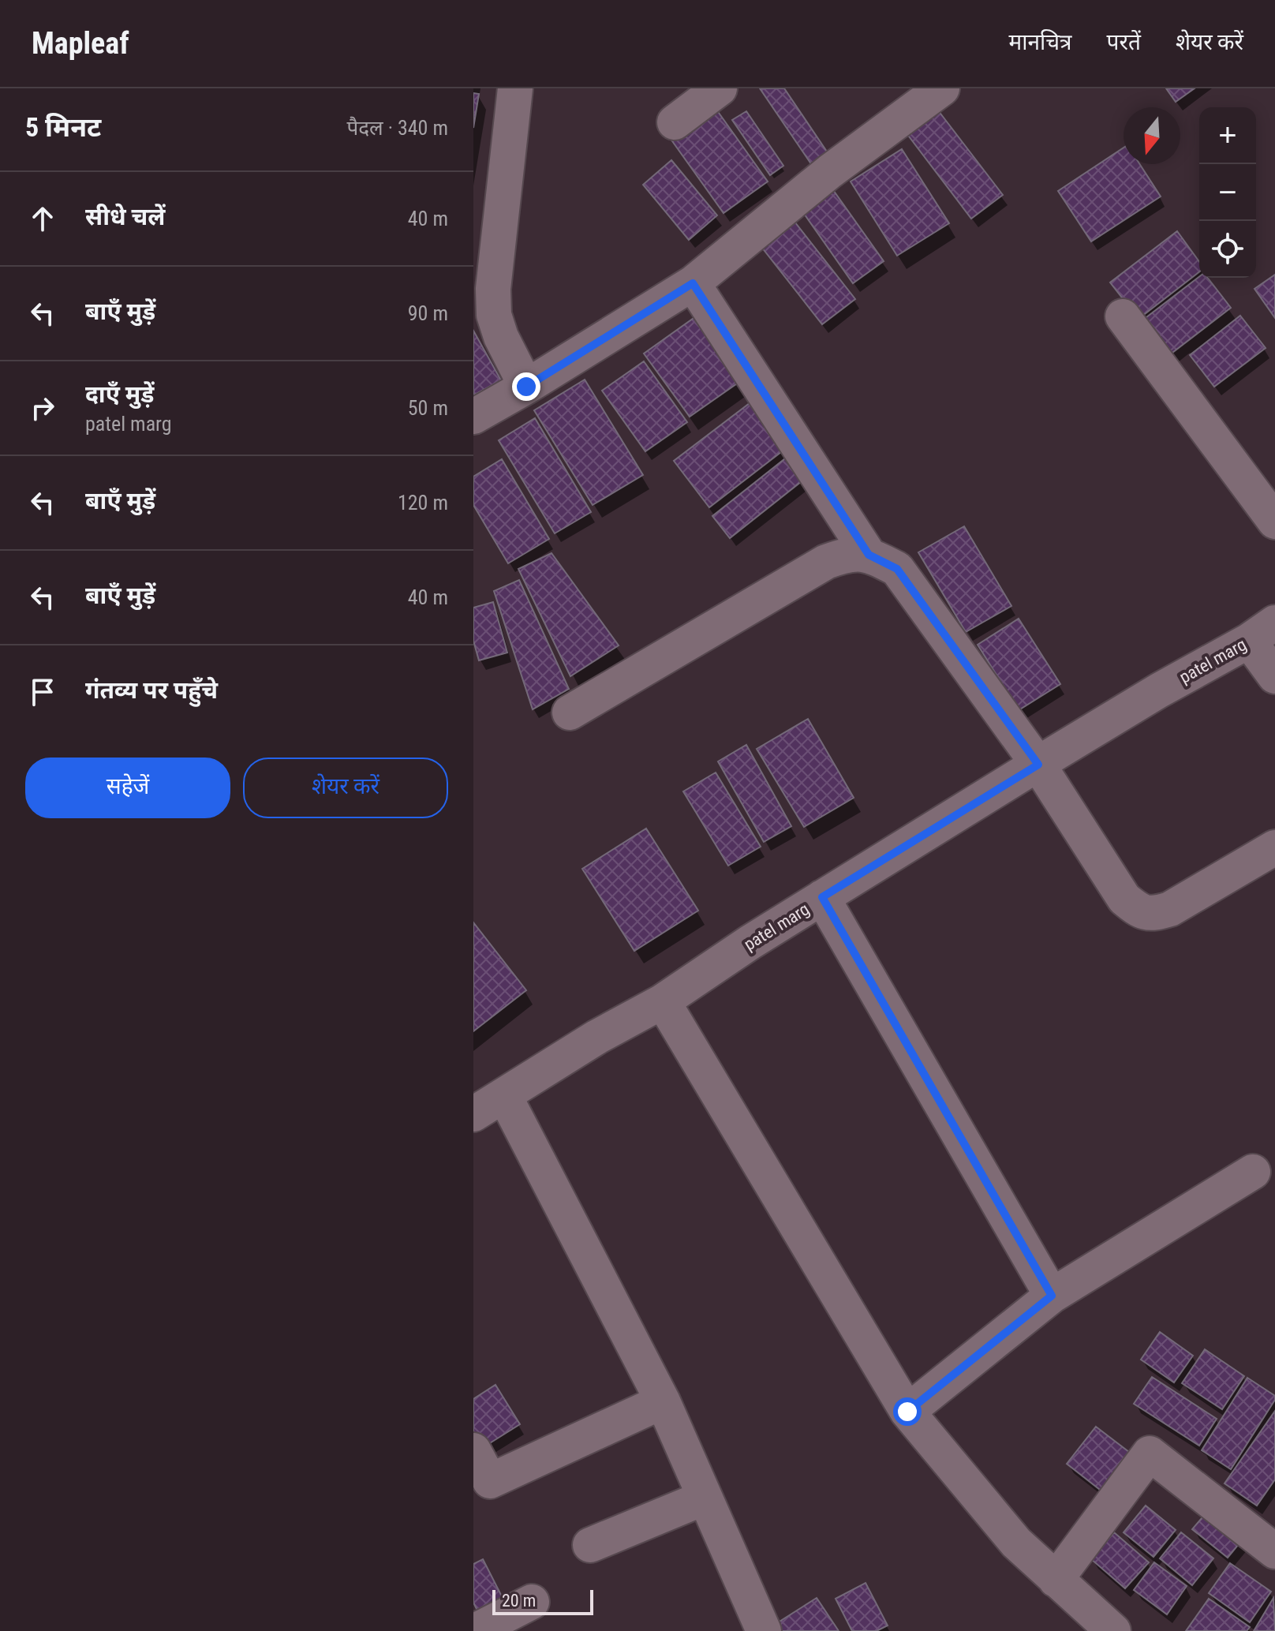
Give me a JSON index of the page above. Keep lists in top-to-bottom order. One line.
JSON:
{"streets":{"street":["patel marg"]},"scale_bar":"20 m","north":"bottom","page":{"header":"Mapleaf","nav":["मानचित्र","परतें","शेयर करें"],"heading":["5 मिनट","पैदल · 340 m"],"map_buttons":["+","−"],"list":[["सीधे चलें","40 m"],["बाएँ मुड़ें","90 m"],["दाएँ मुड़ें","patel marg","50 m"],["बाएँ मुड़ें","120 m"],["बाएँ मुड़ें","40 m"],"गंतव्य पर पहुँचे"],"buttons":["सहेजें","शेयर करें"],"scale":"20 m"}}
